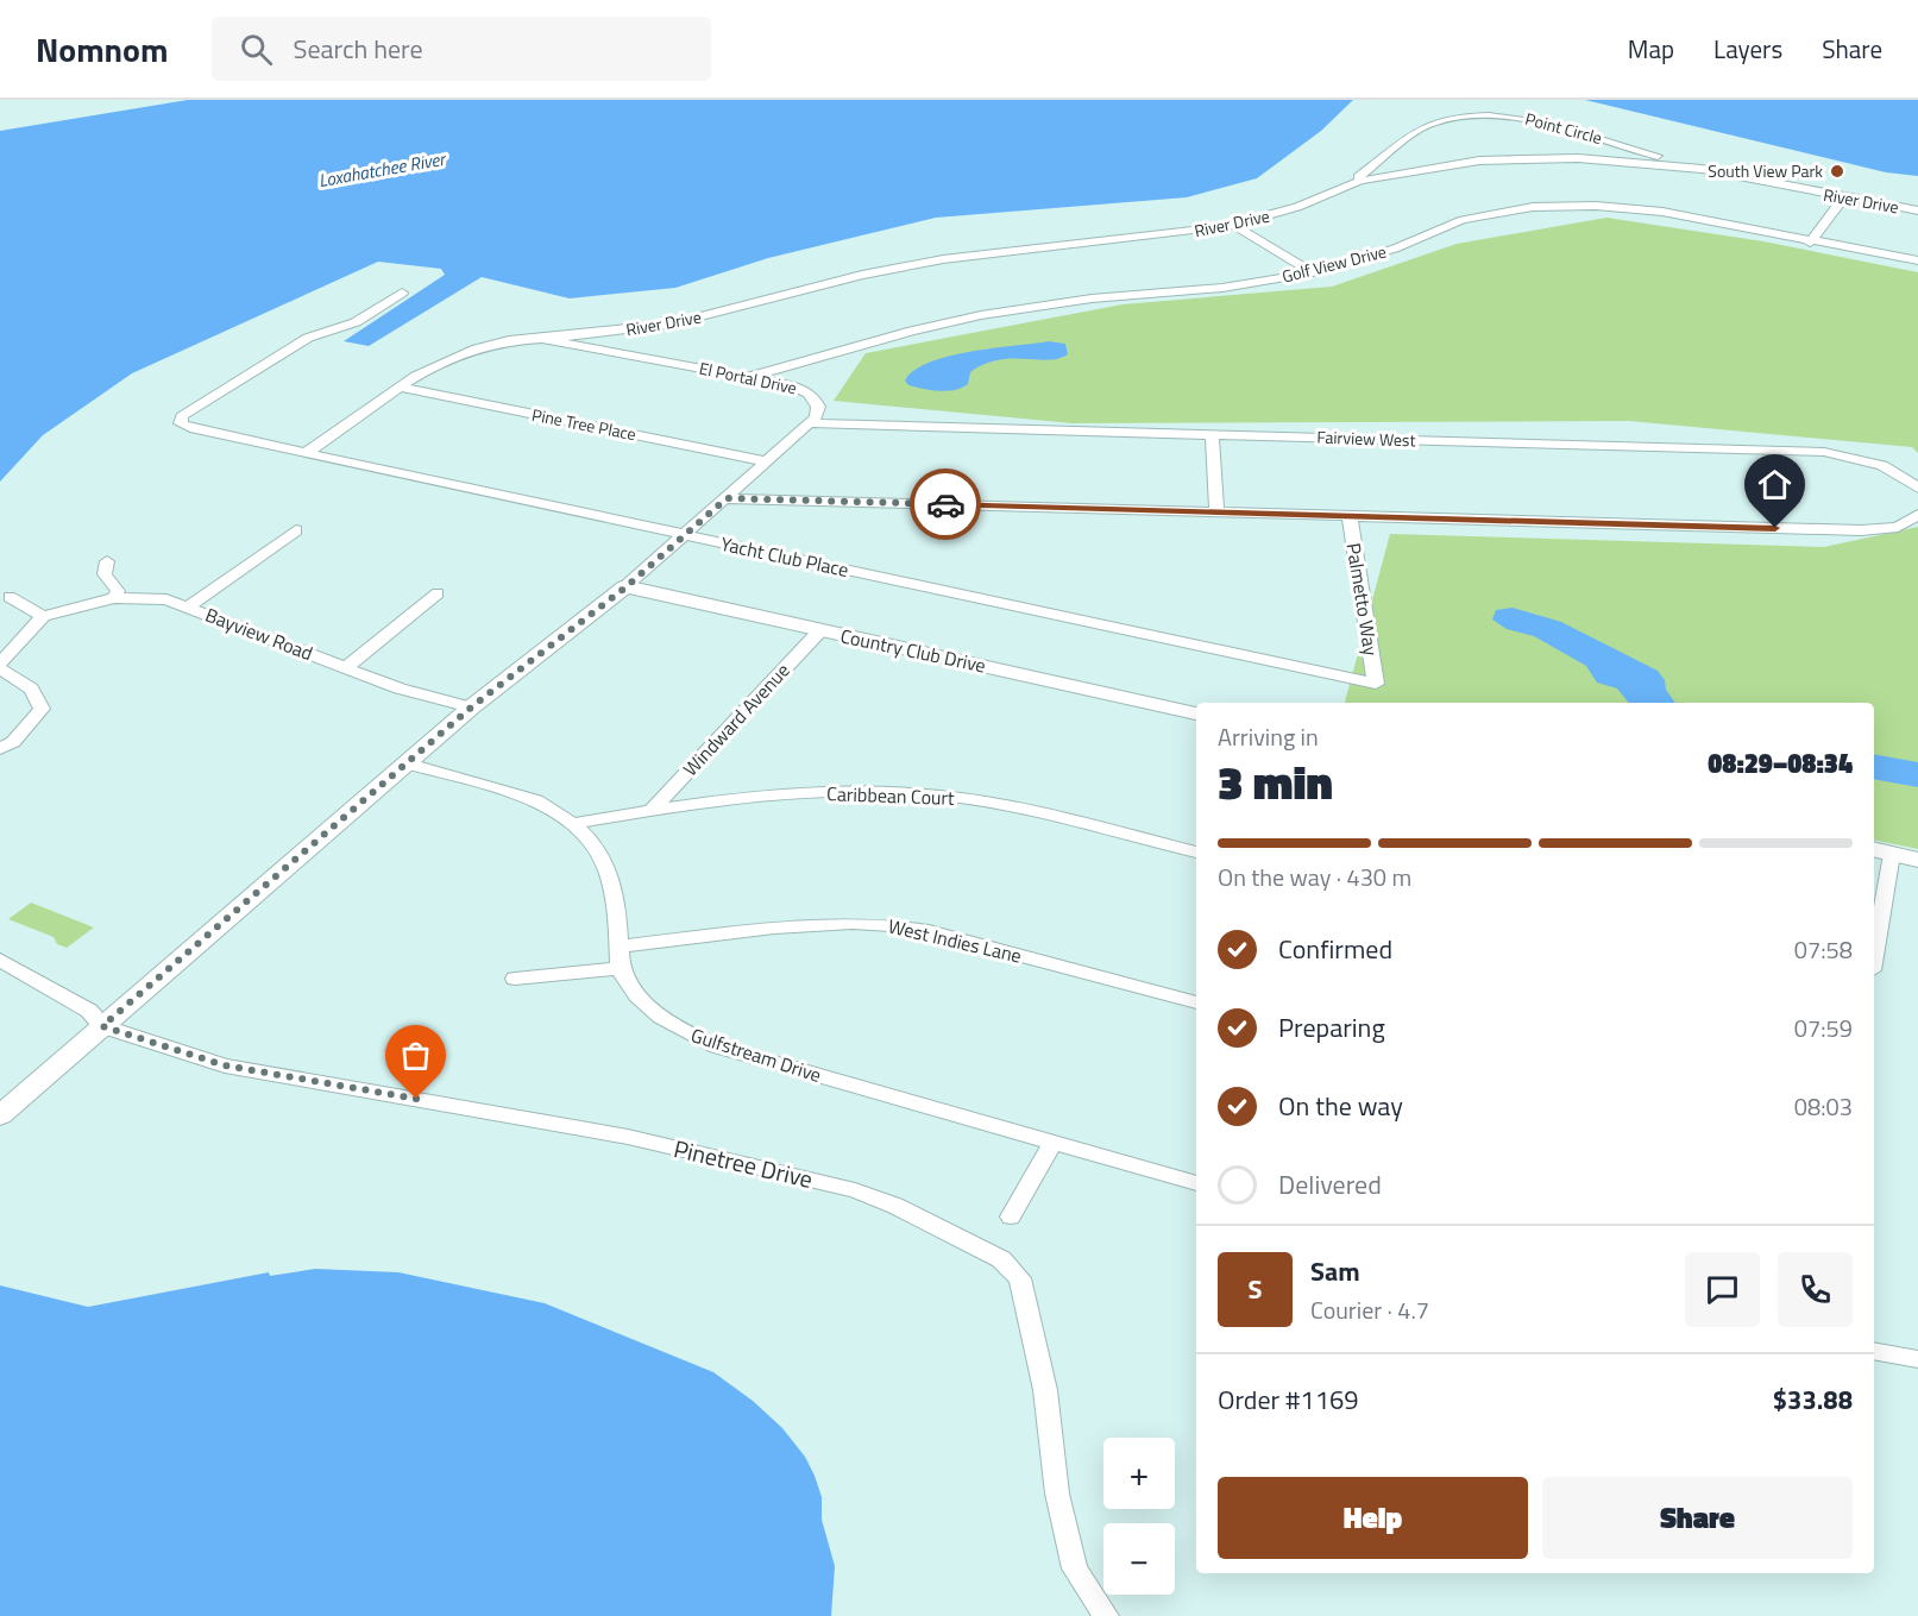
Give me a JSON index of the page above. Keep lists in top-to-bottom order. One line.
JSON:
{"streets":{"street":["Point Circle","River Drive","Golf View Drive","El Portal Drive","Pine Tree Place","Fairview West","Yacht Club Place","Palmetto Way","Bayview Road","Country Club Drive","Windward Avenue","Caribbean Court","West Indies Lane","Gulfstream Drive","Pinetree Drive"]},"crossings":[["Point Circle","River Drive"],["River Drive","El Portal Drive"],["Golf View Drive","El Portal Drive"],["El Portal Drive","Pine Tree Place"],["El Portal Drive","Fairview West"],["El Portal Drive","Yacht Club Place"],["El Portal Drive","Country Club Drive"],["Yacht Club Place","Palmetto Way"],["Country Club Drive","Windward Avenue"],["Windward Avenue","Caribbean Court"]],"water":["Loxahatchee River"],"places":["South View Park"],"page":{"header":"Nomnom","search":"Search here","nav":["Map","Layers","Share"],"heading":["3 min","Arriving in","08:29–08:34"],"panel":["Sam","Courier · 4.7","Order #1169","$33.88"],"bar":"On the way · 430 m","list":[["Confirmed","07:58"],["Preparing","07:59"],["On the way","08:03"],"Delivered"],"round":"S","map_buttons":["+","−"],"buttons":["Help","Share"]}}
